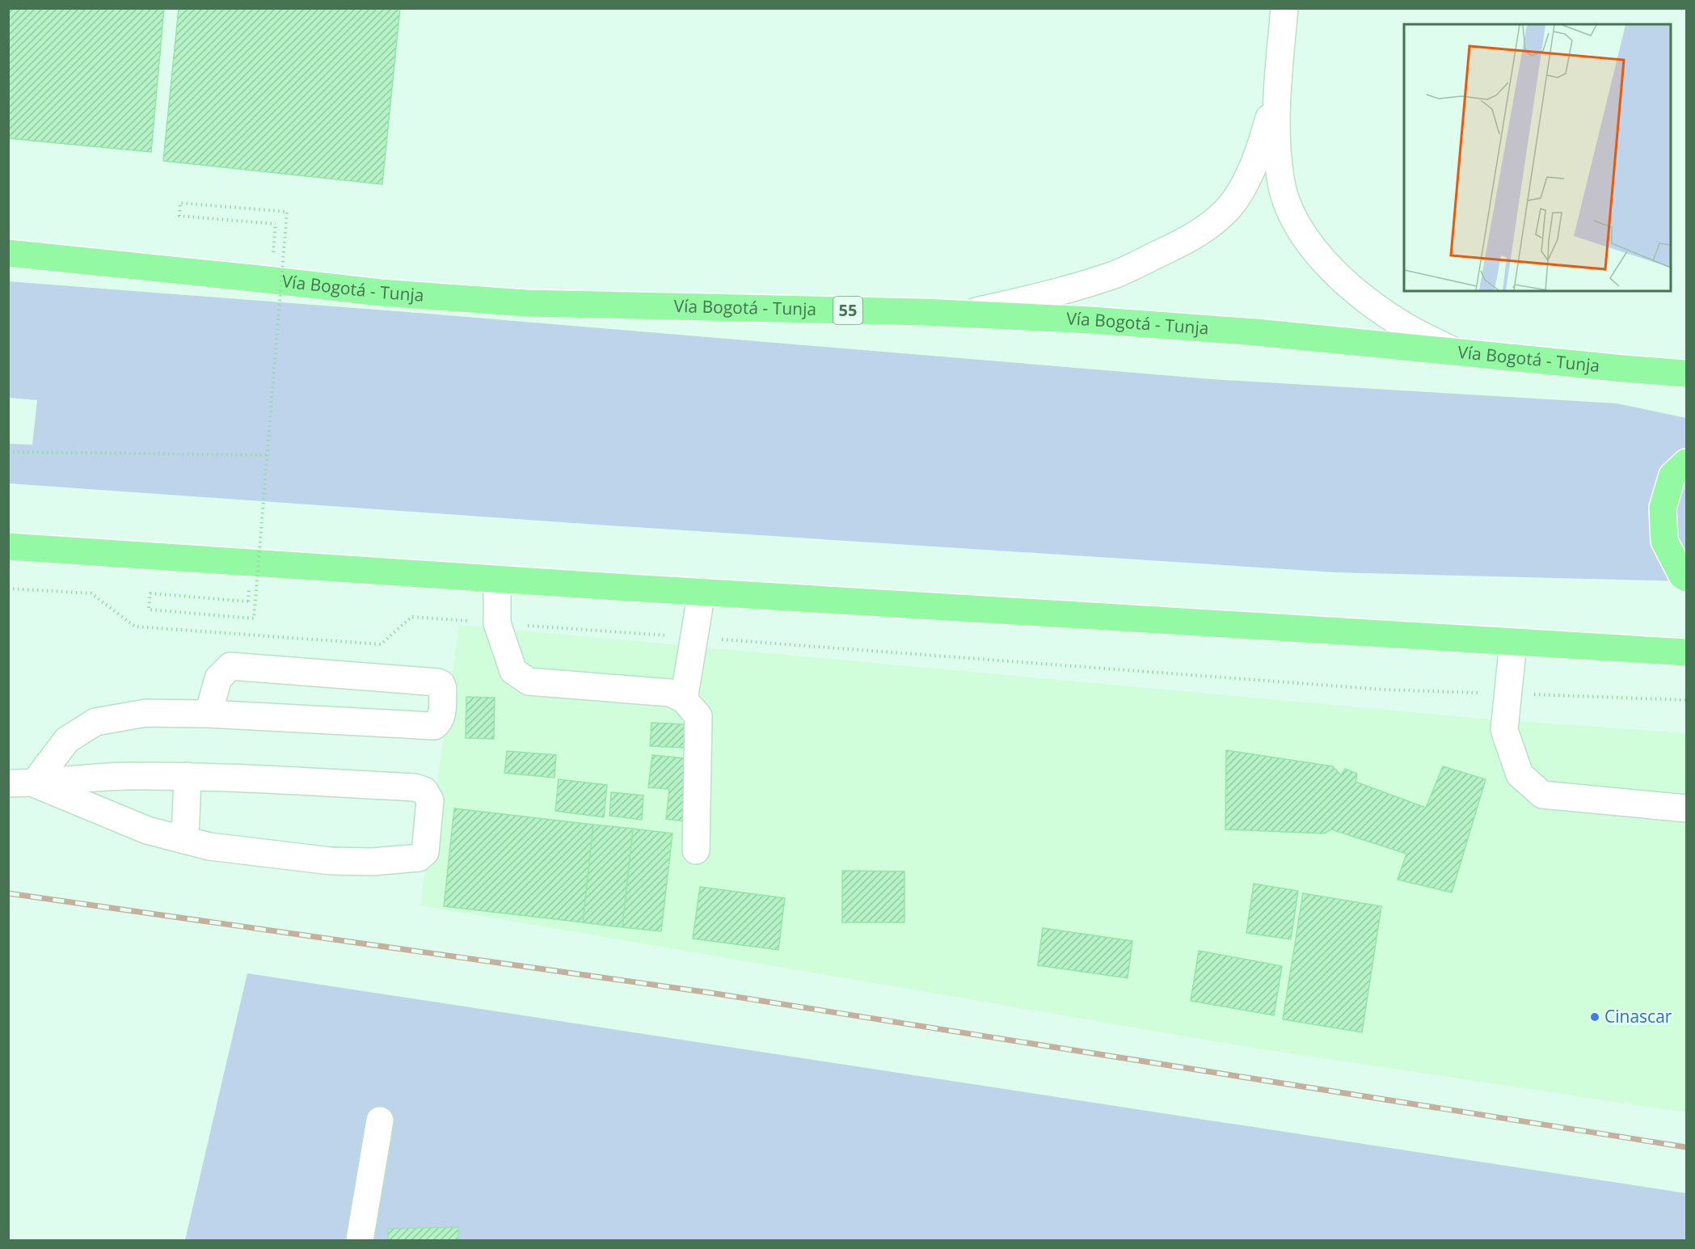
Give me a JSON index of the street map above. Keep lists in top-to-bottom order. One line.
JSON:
{"streets":{"highway":["Vía Bogotá - Tunja","55"]},"places":["Cinascar"]}
